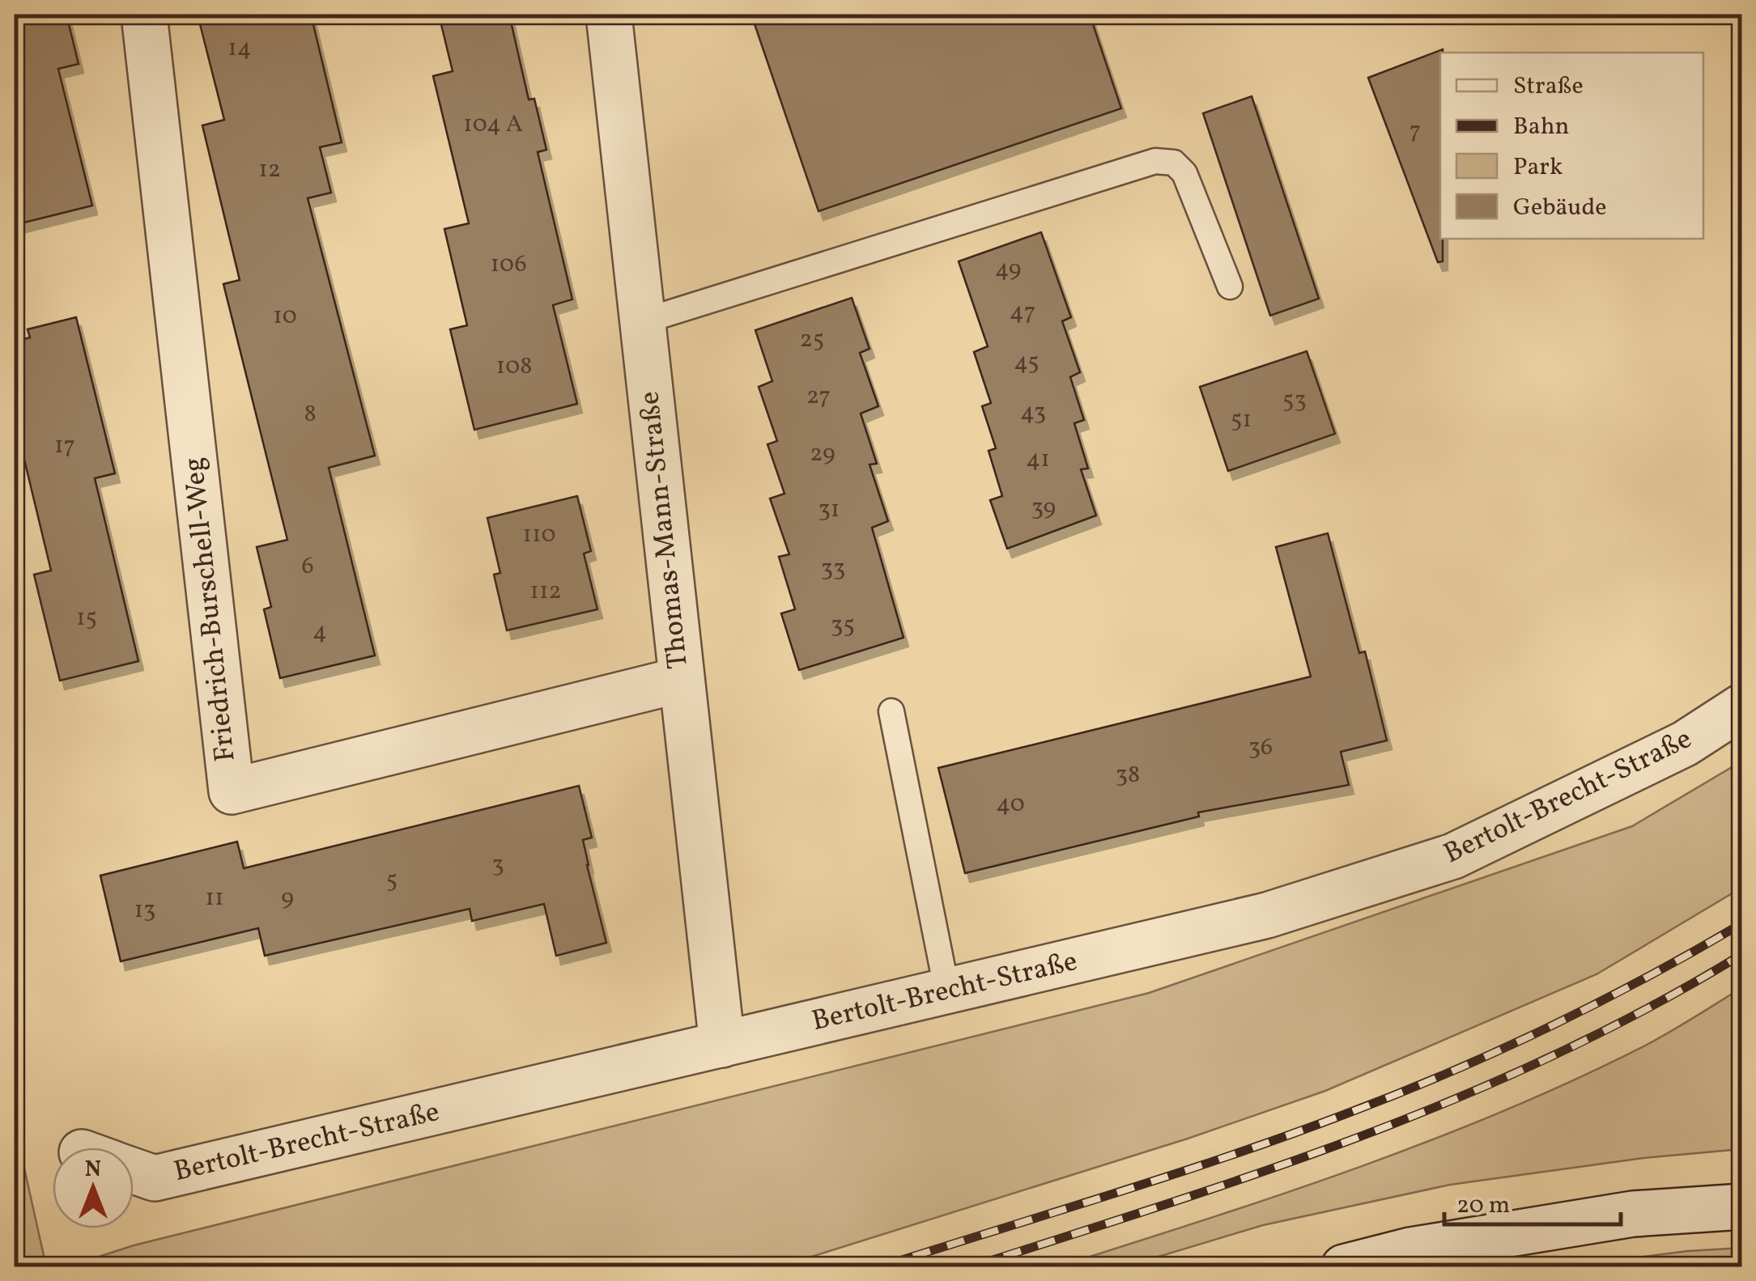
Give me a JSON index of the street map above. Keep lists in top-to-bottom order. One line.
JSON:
{"streets":{"street":["Thomas-Mann-Straße","Friedrich-Burschell-Weg","Bertolt-Brecht-Straße"]},"crossings":[["Thomas-Mann-Straße","Friedrich-Burschell-Weg"],["Thomas-Mann-Straße","Bertolt-Brecht-Straße"]],"house_numbers":["14","104 A","7","12","106","49","47","10","25","45","108","27","53","43","8","51","17","29","41","39","31","110","6","33","112","15","35","4","36","38","40","3","5","11","9","13"],"legend":["Straße","Bahn","Park","Gebäude"],"scale_bar":"20 m","north":"top"}
